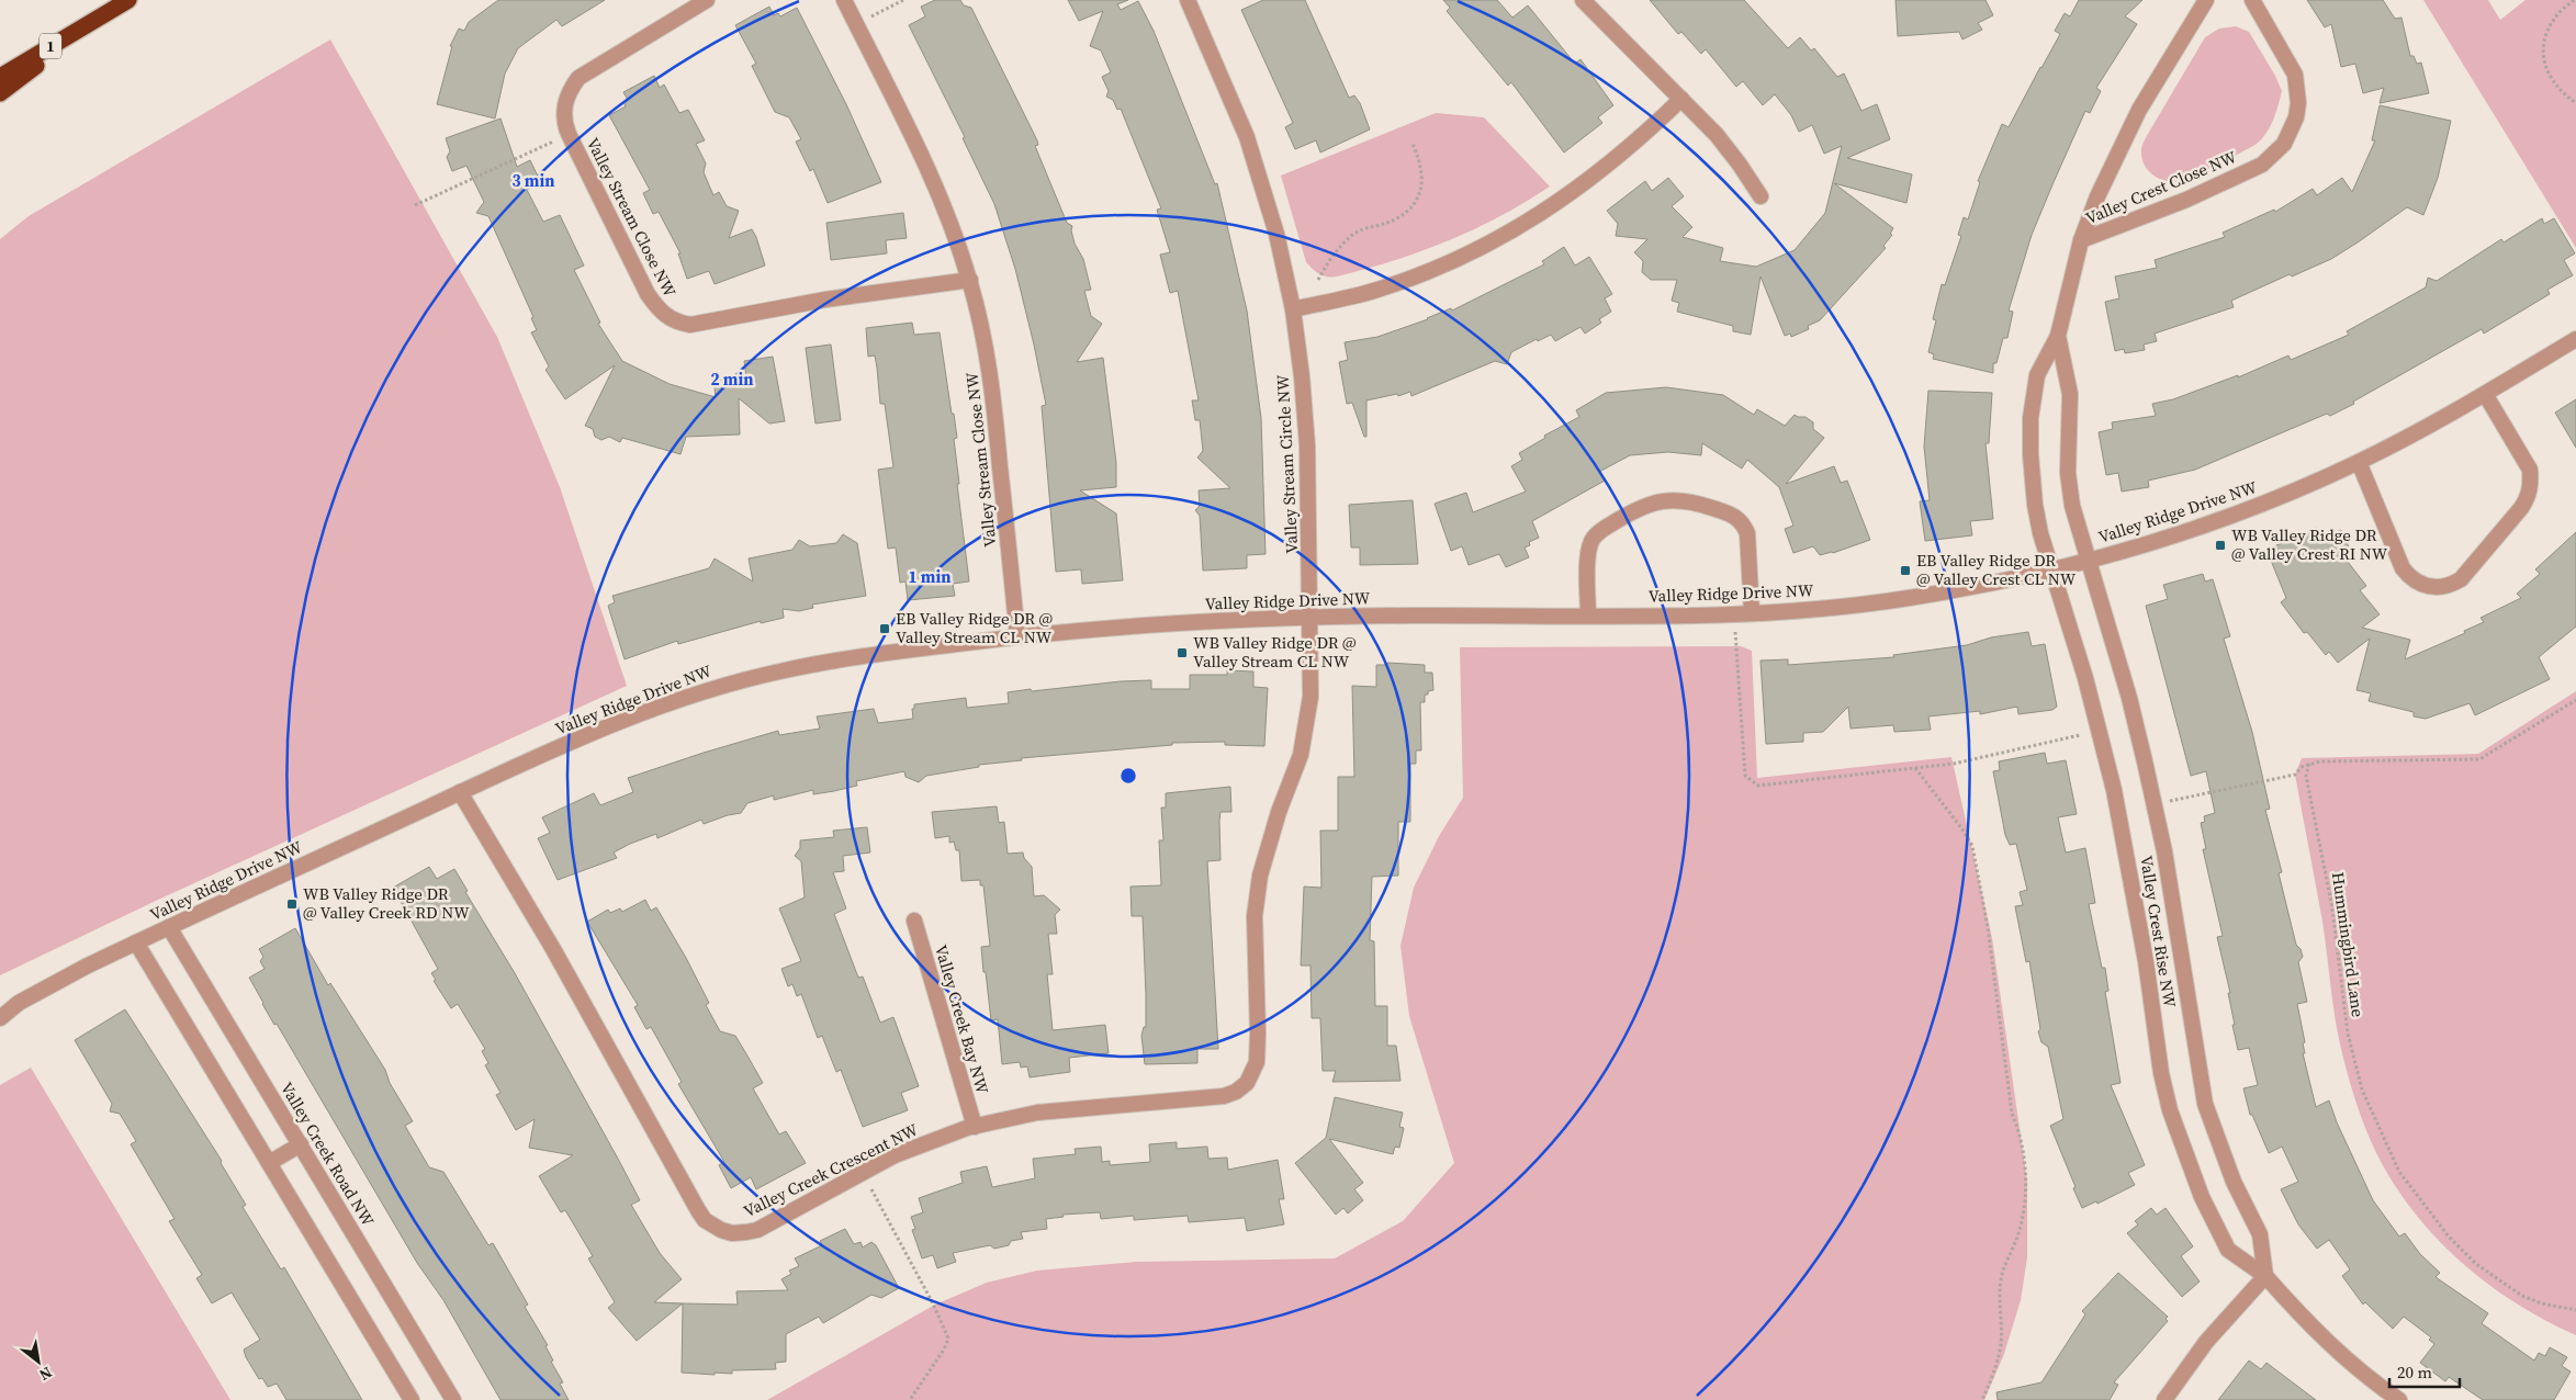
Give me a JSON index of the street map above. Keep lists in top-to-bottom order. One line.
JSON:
{"streets":{"highway":["1"],"street":["Valley Crest Close NW","Valley Stream Close NW","Valley Stream Circle NW","Valley Ridge Drive NW","Valley Crest Rise NW","Valley Creek Bay NW","Valley Creek Road NW","Valley Creek Crescent NW"],"path":["Hummingbird Lane"]},"crossings":[["Valley Crest Close NW","Valley Ridge Drive NW"],["Valley Crest Close NW","Valley Crest Rise NW"],["Valley Stream Close NW","Valley Ridge Drive NW"],["Valley Stream Circle NW","Valley Ridge Drive NW"],["Valley Stream Circle NW","Valley Creek Crescent NW"],["Valley Ridge Drive NW","Valley Crest Rise NW"],["Valley Ridge Drive NW","Valley Creek Road NW"],["Valley Ridge Drive NW","Valley Creek Crescent NW"],["Valley Creek Bay NW","Valley Creek Crescent NW"]],"places":{"transit":["WB Valley Ridge DR @ Valley Crest RI NW","EB Valley Ridge DR @ Valley Crest CL NW","EB Valley Ridge DR @ Valley Stream CL NW","WB Valley Ridge DR @ Valley Stream CL NW","WB Valley Ridge DR @ Valley Creek RD NW"]},"scale_bar":"20 m","north":"bottom right","rings":["3 min","2 min","1 min"]}
